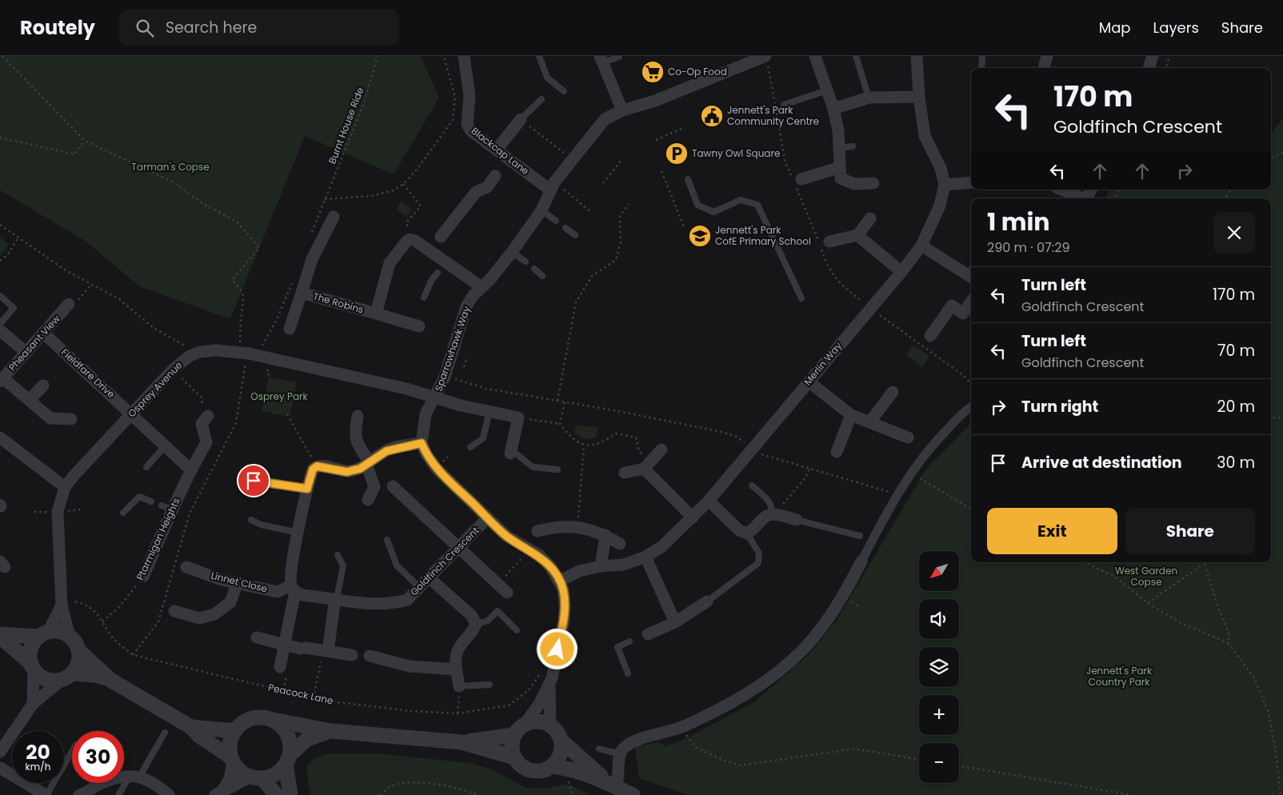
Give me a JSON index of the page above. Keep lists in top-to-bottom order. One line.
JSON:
{"streets":{"street":["Blackcap Lane","The Robins","Pheasant View","Sparrowhawk Way","Merlin Way","Fieldfare Drive","Osprey Avenue","Ptarmigan Heights","Goldfinch Crescent","Linnet Close"],"path":["Burnt House Ride","Peacock Lane"]},"crossings":[["Blackcap Lane","Sparrowhawk Way"],["Pheasant View","Fieldfare Drive"],["Sparrowhawk Way","Osprey Avenue"],["Fieldfare Drive","Osprey Avenue"],["Ptarmigan Heights","Peacock Lane"],["Goldfinch Crescent","Linnet Close"]],"parks":["Tarman's Copse","Osprey Park","West Garden Copse","Jennett's Park Country Park"],"places":{"supermarket":["Co-Op Food"],"public building":["Jennett's Park Community Centre"],"parking":["Tawny Owl Square"],"school or university":["Jennett's Park CofE Primary School"]},"north":"bottom left","page":{"header":"Routely","search":"Search here","nav":["Map","Layers","Share"],"turn":["170 m","Goldfinch Crescent"],"heading":["1 min","290 m · 07:29"],"list":[{"name":"Turn left","note":"Goldfinch Crescent","value":"170 m"},{"name":"Turn left","note":"Goldfinch Crescent","value":"70 m"},{"name":"Turn right","value":"20 m"},{"name":"Arrive at destination","value":"30 m"}],"buttons":["Exit","Share"],"map_buttons":["+","−"],"speed":"20 km/h","limit":"30"}}
